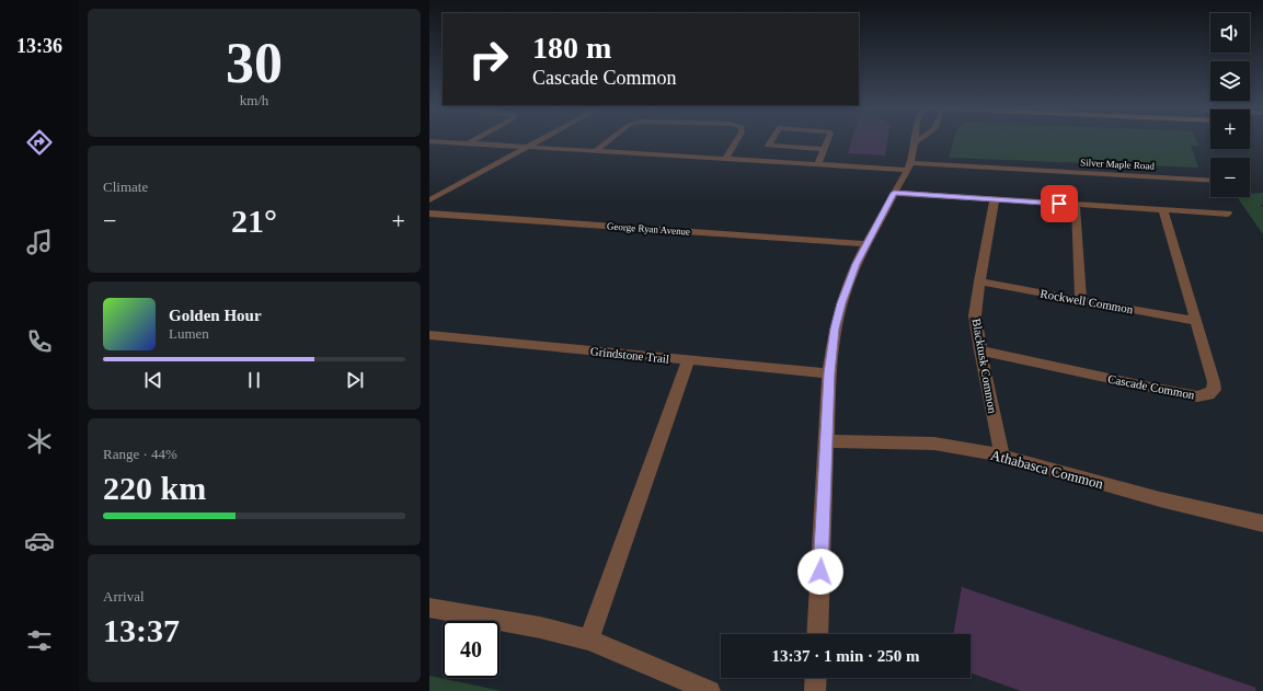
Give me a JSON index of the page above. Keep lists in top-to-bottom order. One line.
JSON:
{"streets":{"street":["Silver Maple Road","George Ryan Avenue","Rockwell Common","Grindstone Trail","Blacktusk Common","Cascade Common","Athabasca Common"]},"crossings":[["Rockwell Common","Blacktusk Common"],["Rockwell Common","Cascade Common"],["Blacktusk Common","Cascade Common"],["Blacktusk Common","Athabasca Common"]],"page":{"tabs":"13:36","tile":[["30","km/h"],"Climate",["Range · 44%","220 km"],["Arrival","13:37"]],"map_buttons":["+","−"],"turn":["180 m","Cascade Common"],"heat":["−","21°","+"],"song":["Golden Hour","Lumen"],"limit":"40","trip":"13:37 · 1 min · 250 m"}}
